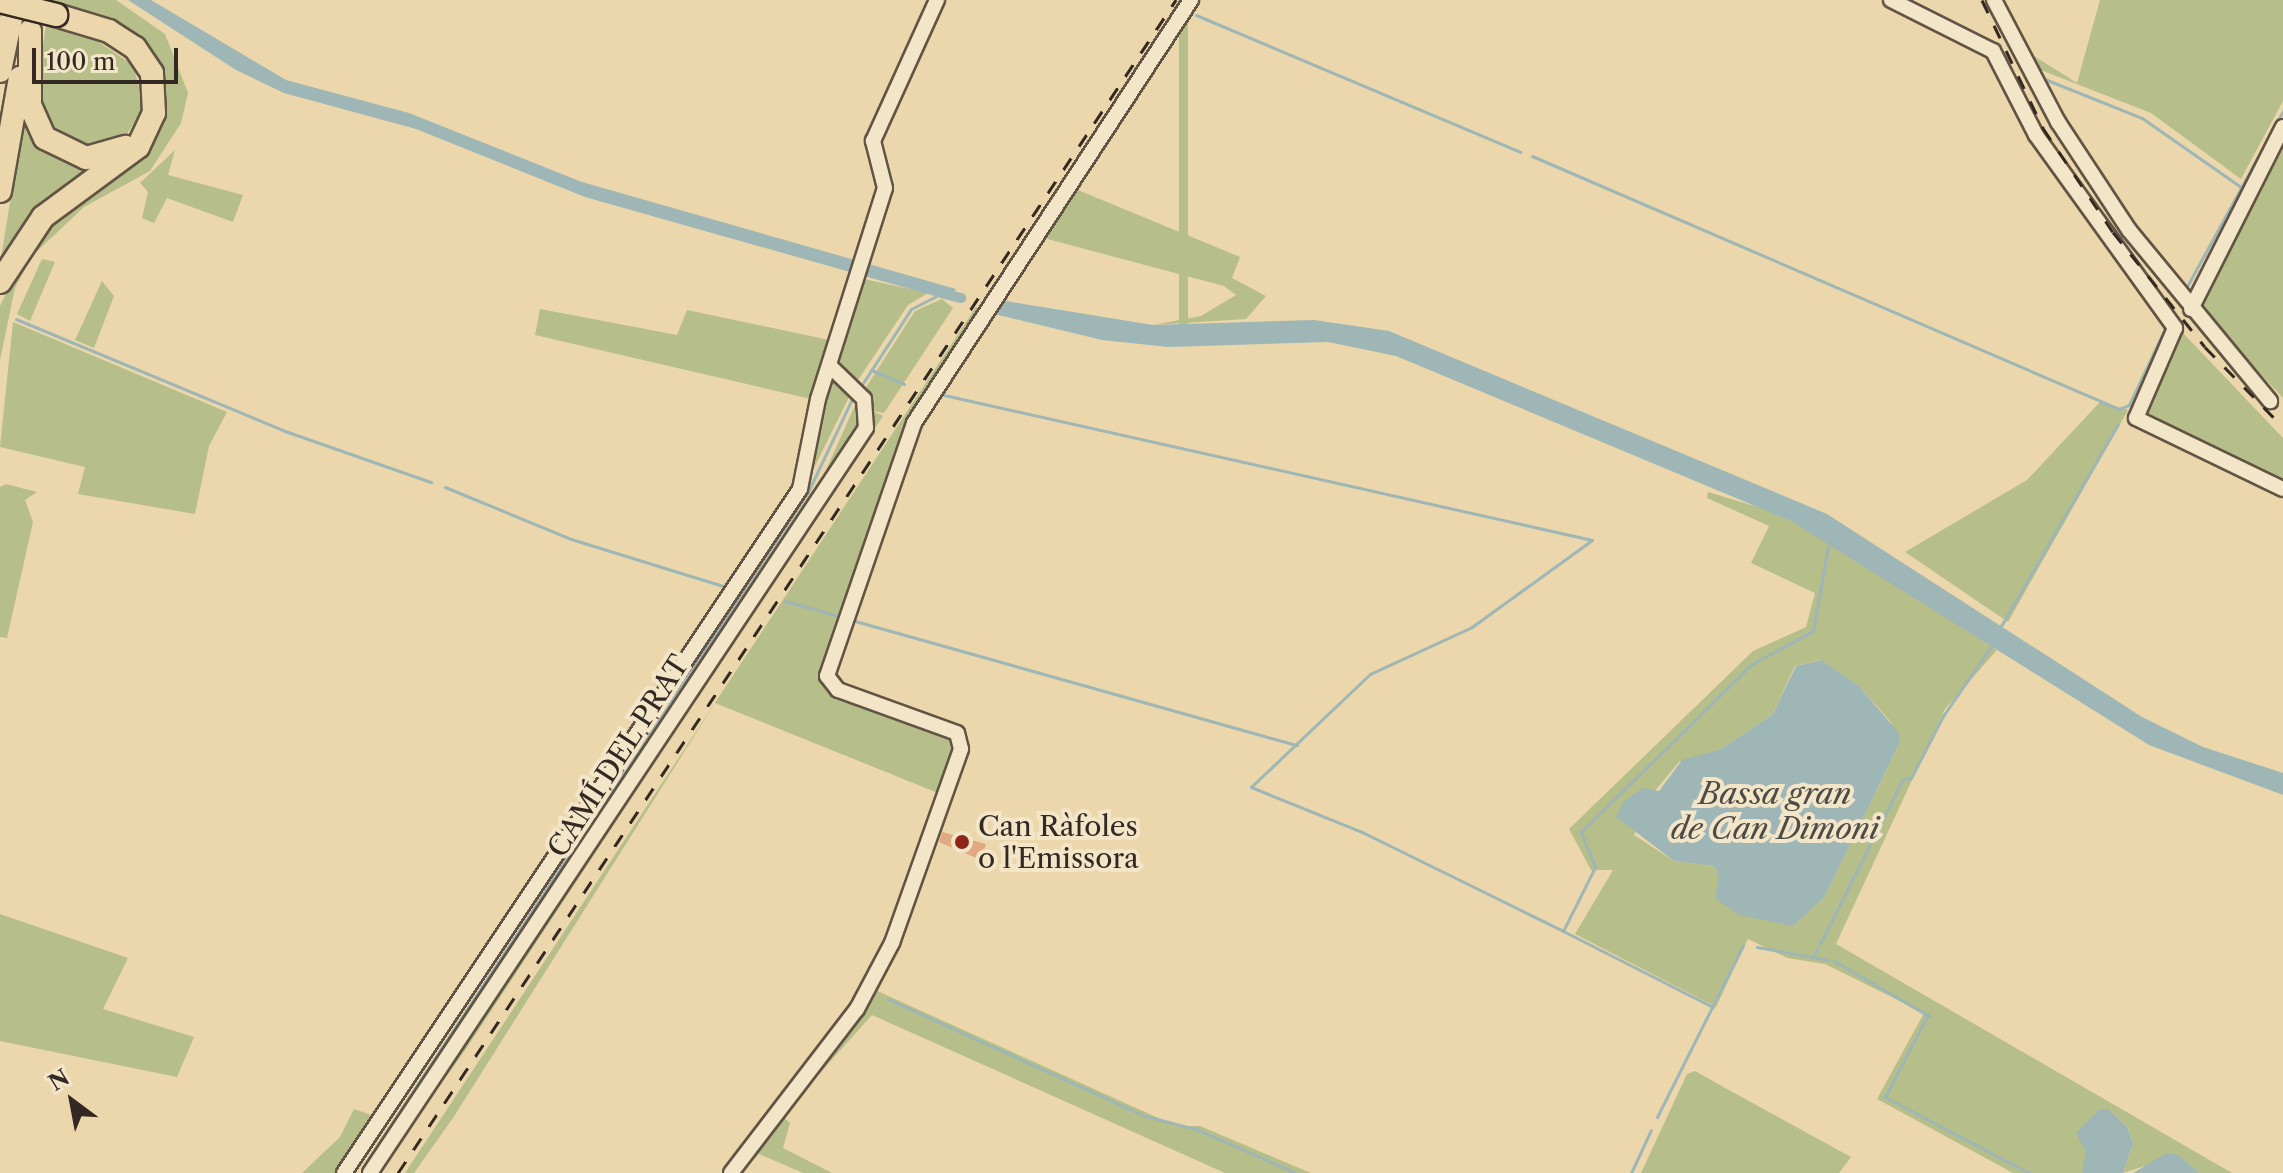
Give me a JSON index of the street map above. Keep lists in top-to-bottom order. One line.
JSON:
{"streets":{"street":["CAMÍ DEL PRAT"]},"water":["Bassa gran de Can Dimoni"],"places":["Can Ràfoles o l'Emissora"],"scale_bar":"100 m","north":"top left"}
